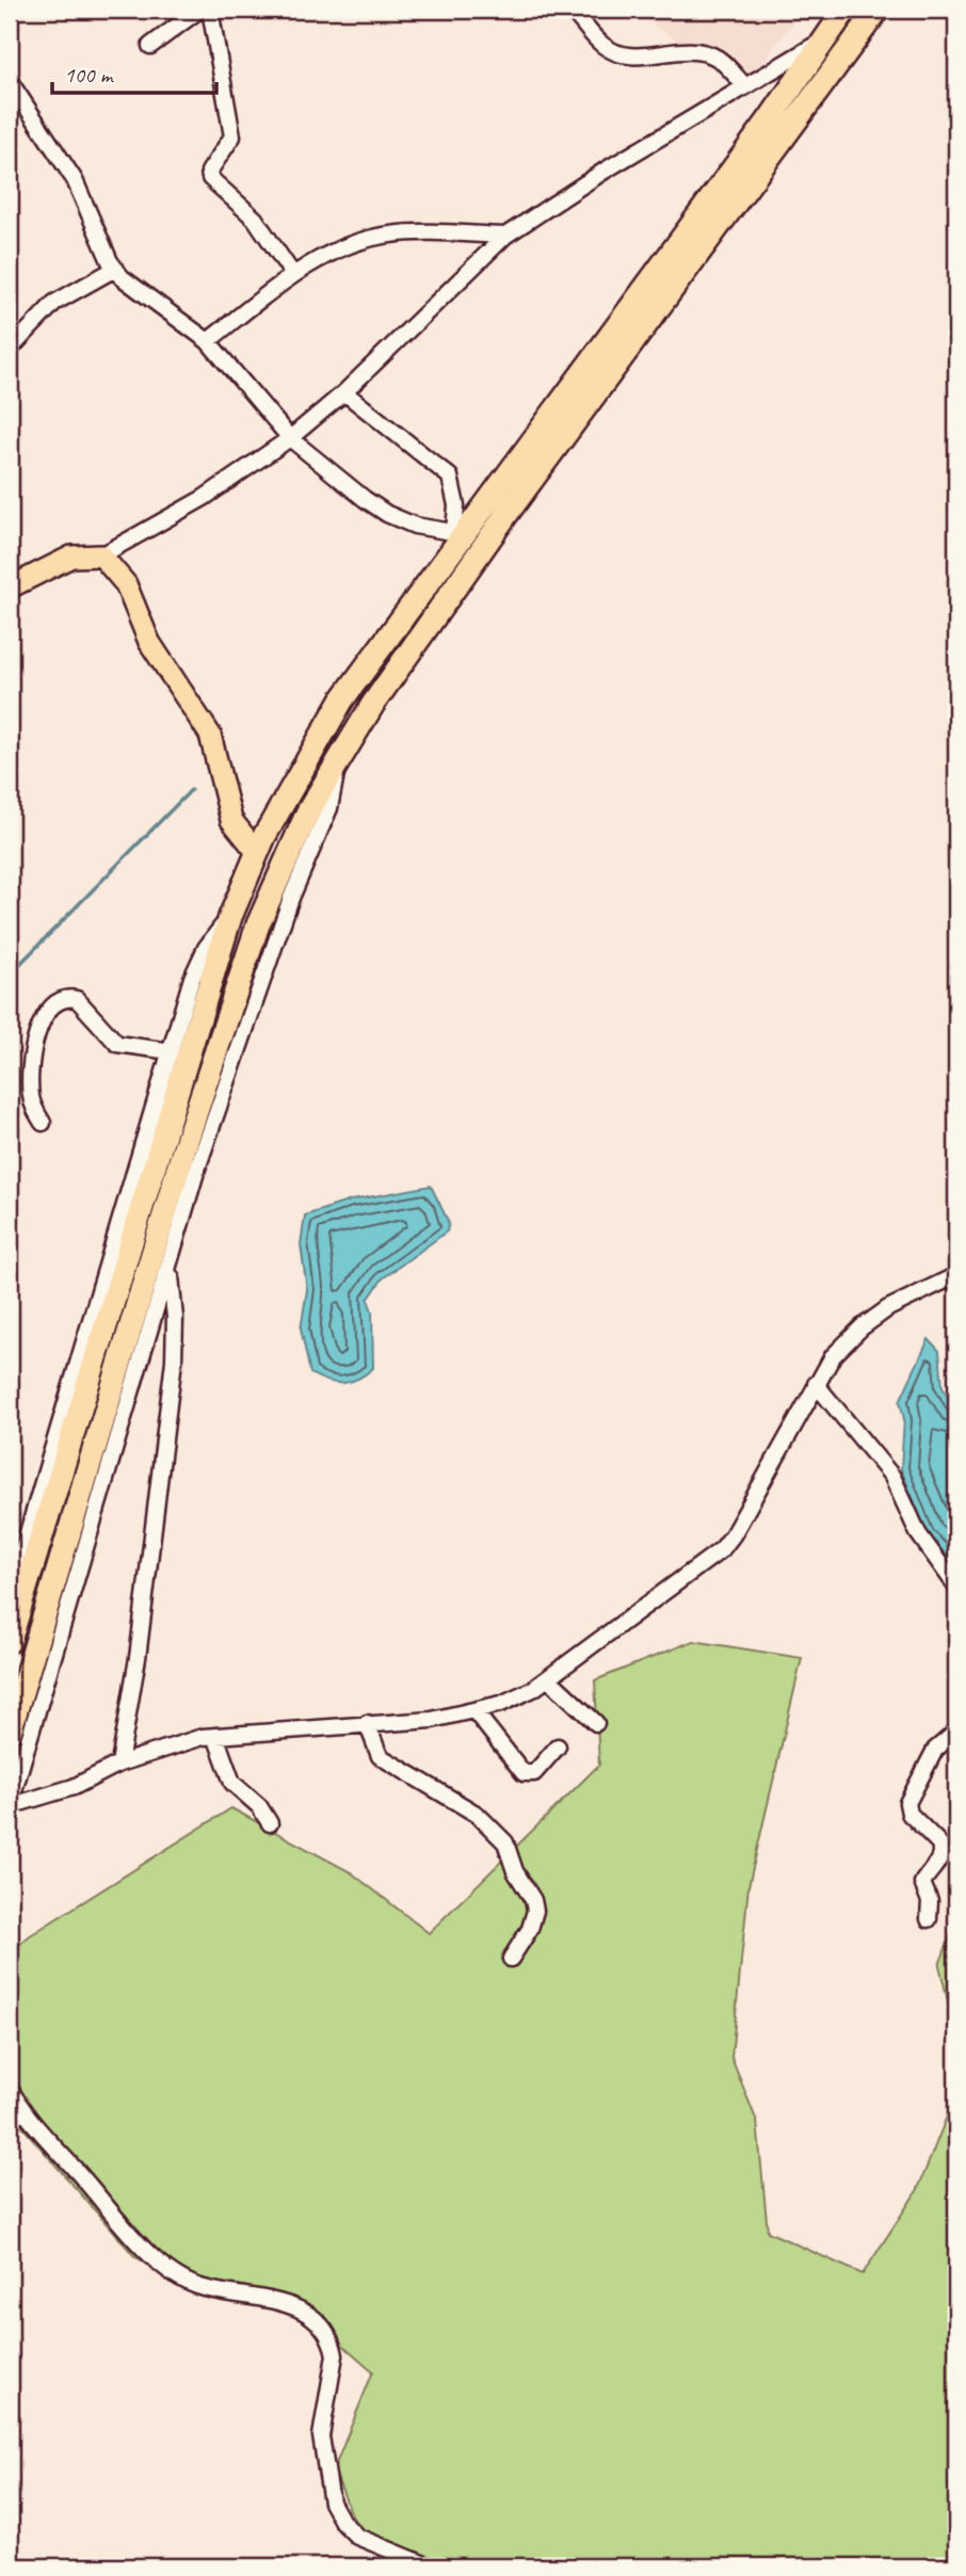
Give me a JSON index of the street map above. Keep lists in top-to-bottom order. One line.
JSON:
{"scale_bar":"100 m"}
